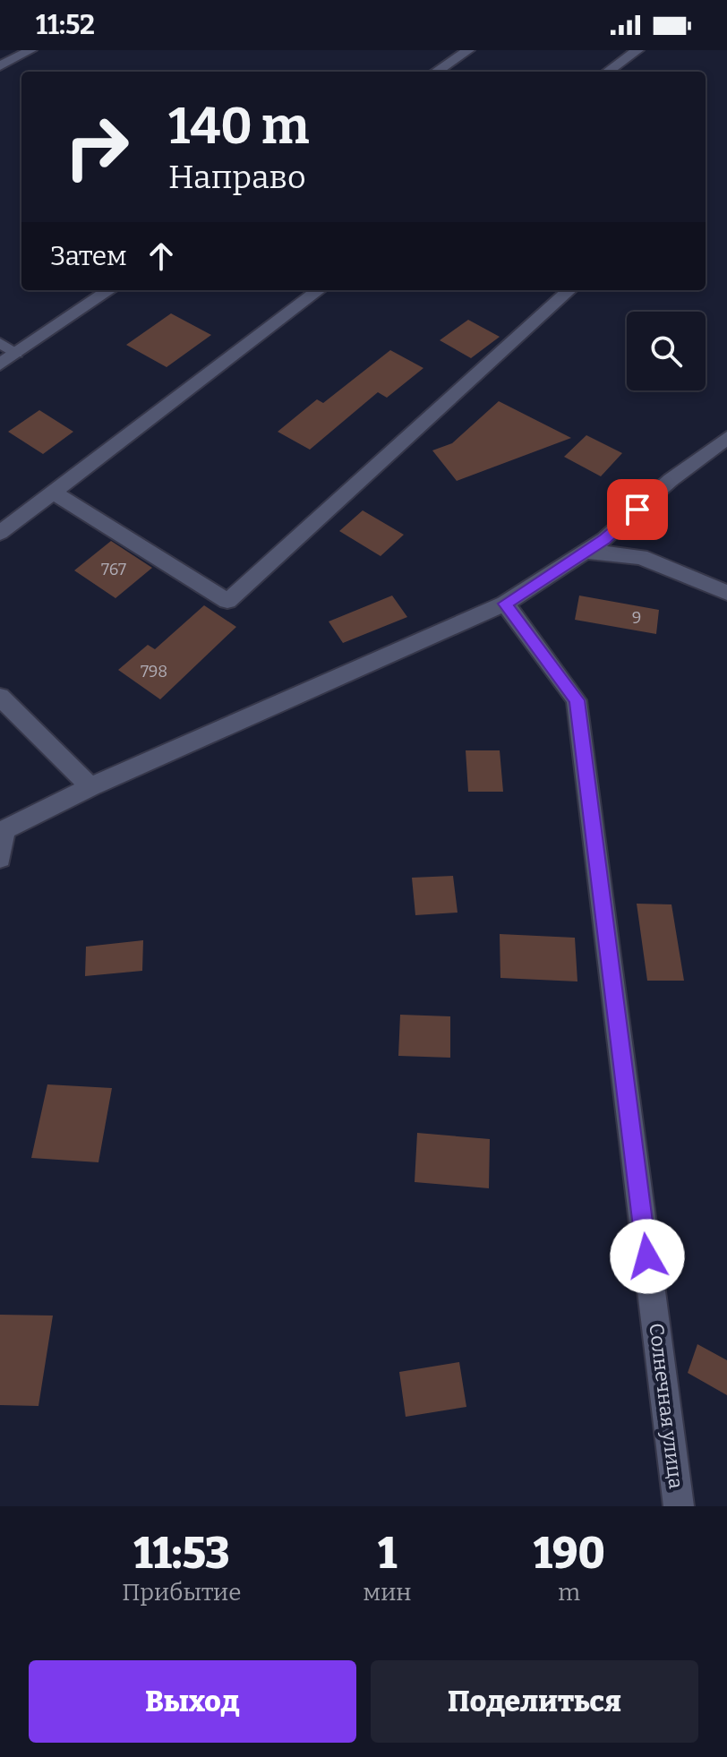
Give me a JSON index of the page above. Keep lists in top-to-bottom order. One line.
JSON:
{"streets":{"street":["Солнечная улица"]},"house_numbers":["767","9","798"],"page":{"status":"11:52","turn":["140 m","Направо"],"then":"Затем","eta":["11:53","Прибытие","1","мин","190","m"],"buttons":["Выход","Поделиться"]}}
